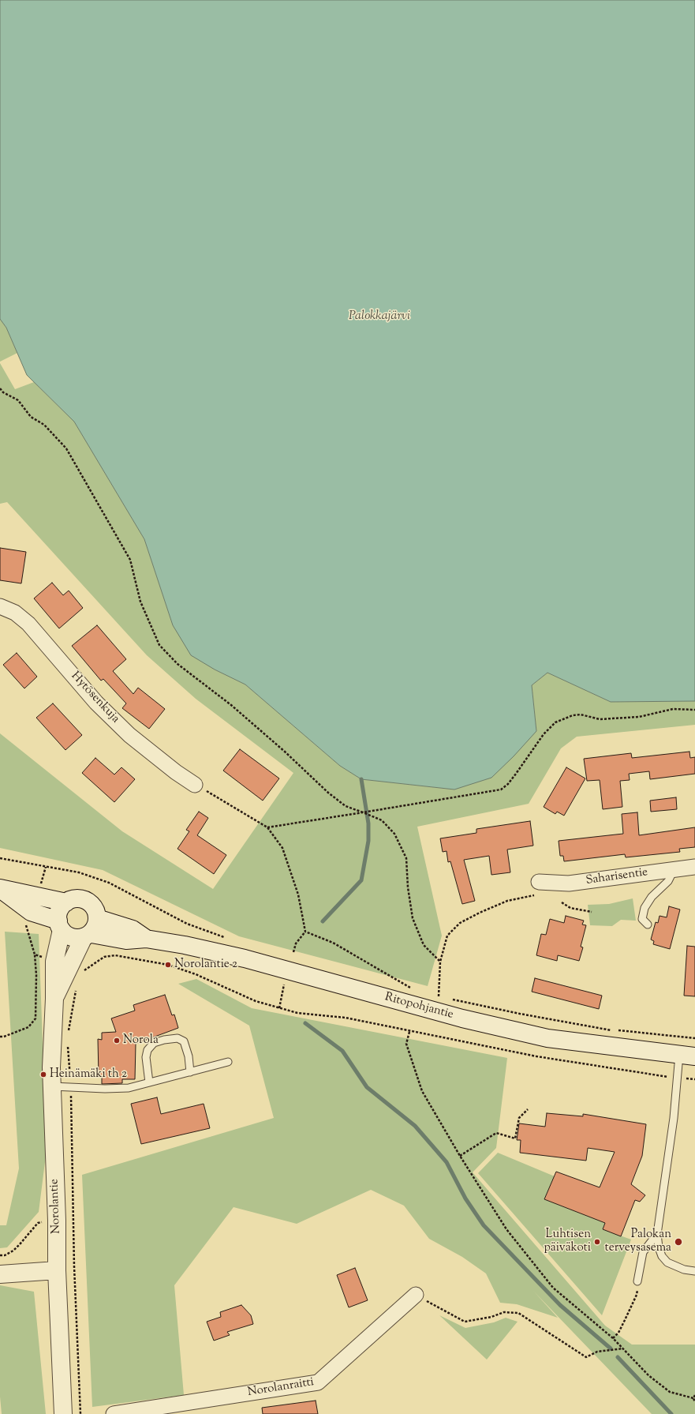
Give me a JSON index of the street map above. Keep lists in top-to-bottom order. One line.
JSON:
{"streets":{"main road":["Ritopohjantie","Norolantie"],"street":["Hytösenkuja","Saharisentie","Norolanraitti"]},"crossings":[["Ritopohjantie","Norolantie"]],"water":["Palokkajärvi"],"places":["Norolantie 2","Norola","Heinämäki th 2","Luhtisen päiväkoti","Palokan terveysasema"]}
